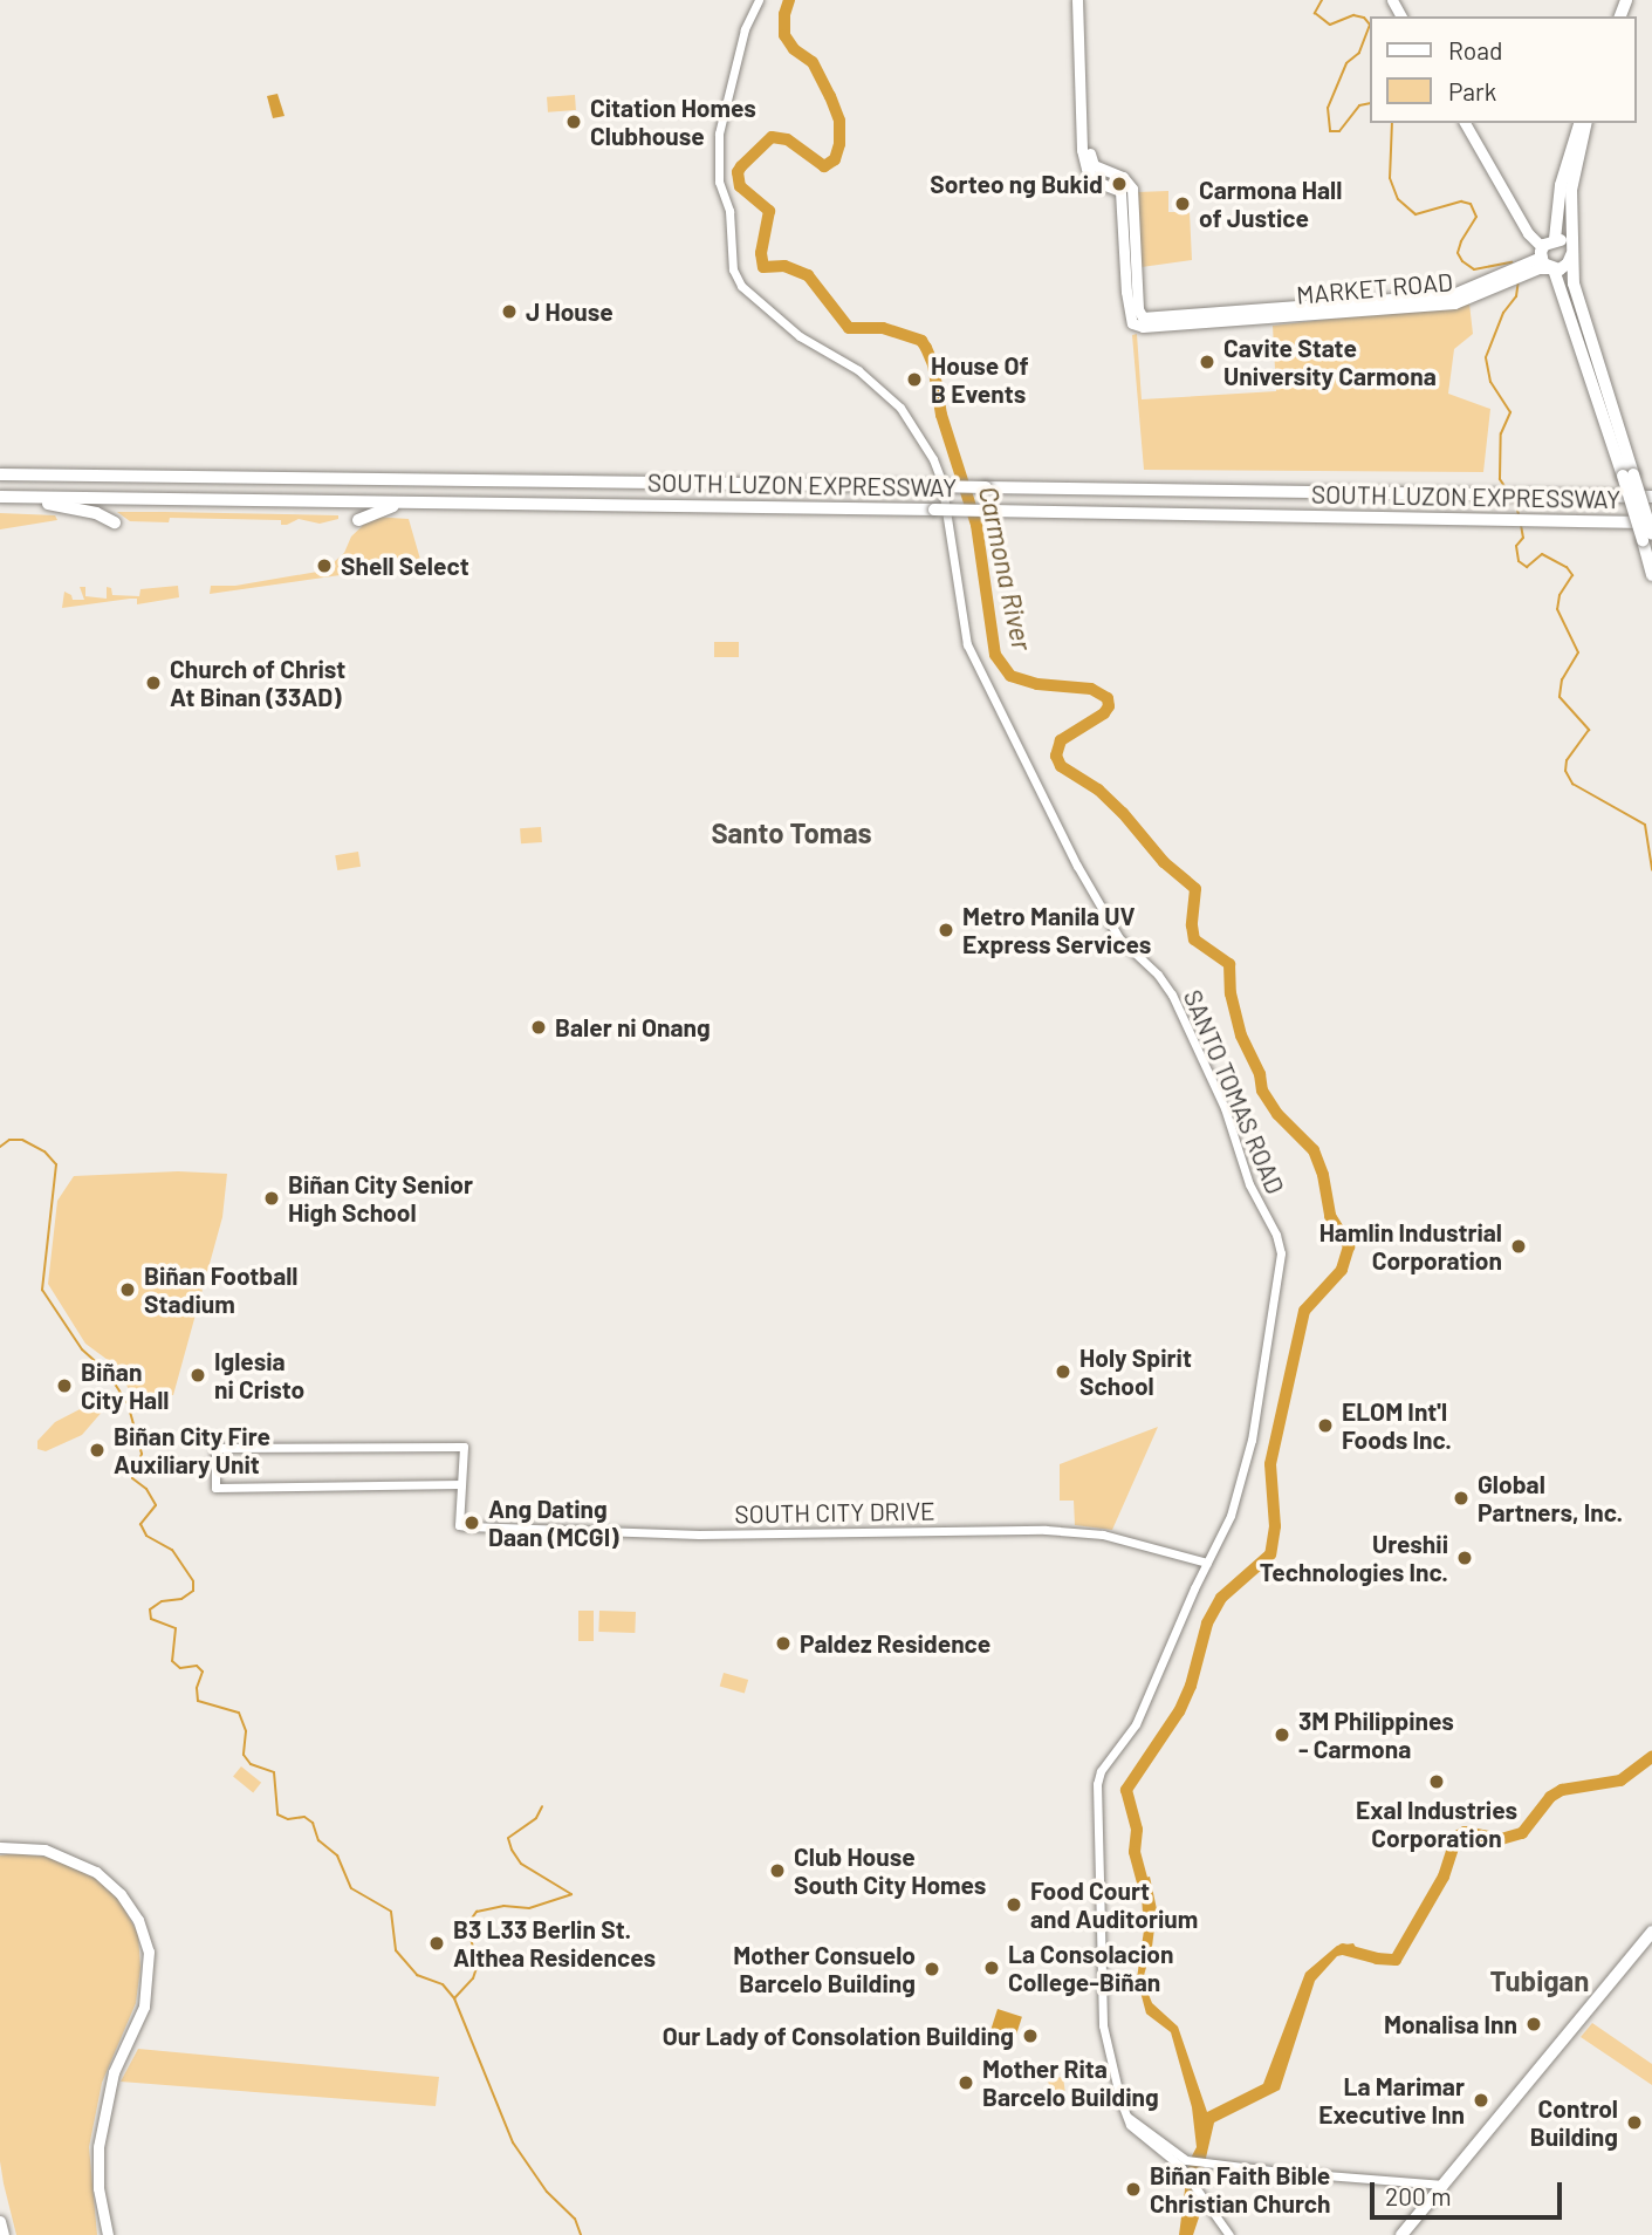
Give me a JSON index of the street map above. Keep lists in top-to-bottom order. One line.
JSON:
{"streets":{"highway":["SOUTH LUZON EXPRESSWAY"],"main road":["MARKET ROAD"],"street":["SANTO TOMAS ROAD","SOUTH CITY DRIVE"]},"crossings":[["SANTO TOMAS ROAD","SOUTH CITY DRIVE"]],"districts":["Santo Tomas","Tubigan"],"water":["Carmona River"],"places":["Citation Homes Clubhouse","Sorteo ng Bukid","Carmona Hall of Justice","J House","Cavite State University Carmona","House Of B Events","Shell Select","Church of Christ At Binan (33AD)","Metro Manila UV Express Services","Baler ni Onang","Biñan City Senior High School","Hamlin Industrial Corporation","Biñan Football Stadium","Holy Spirit School","Iglesia ni Cristo","Biñan City Hall","ELOM Int'l Foods Inc.","Biñan City Fire Auxiliary Unit","Global Partners, Inc.","Ang Dating Daan (MCGI)","Ureshii Technologies Inc.","Paldez Residence","3M Philippines - Carmona","Exal Industries Corporation","Club House South City Homes","Food Court and Auditorium","B3 L33 Berlin St. Althea Residences","La Consolacion College-Biñan","Mother Consuelo Barcelo Building","Monalisa Inn","Our Lady of Consolation Building","Mother Rita Barcelo Building","La Marimar Executive Inn","Control Building","Biñan Faith Bible Christian Church"],"legend":["Road","Park"],"scale_bar":"200 m"}
